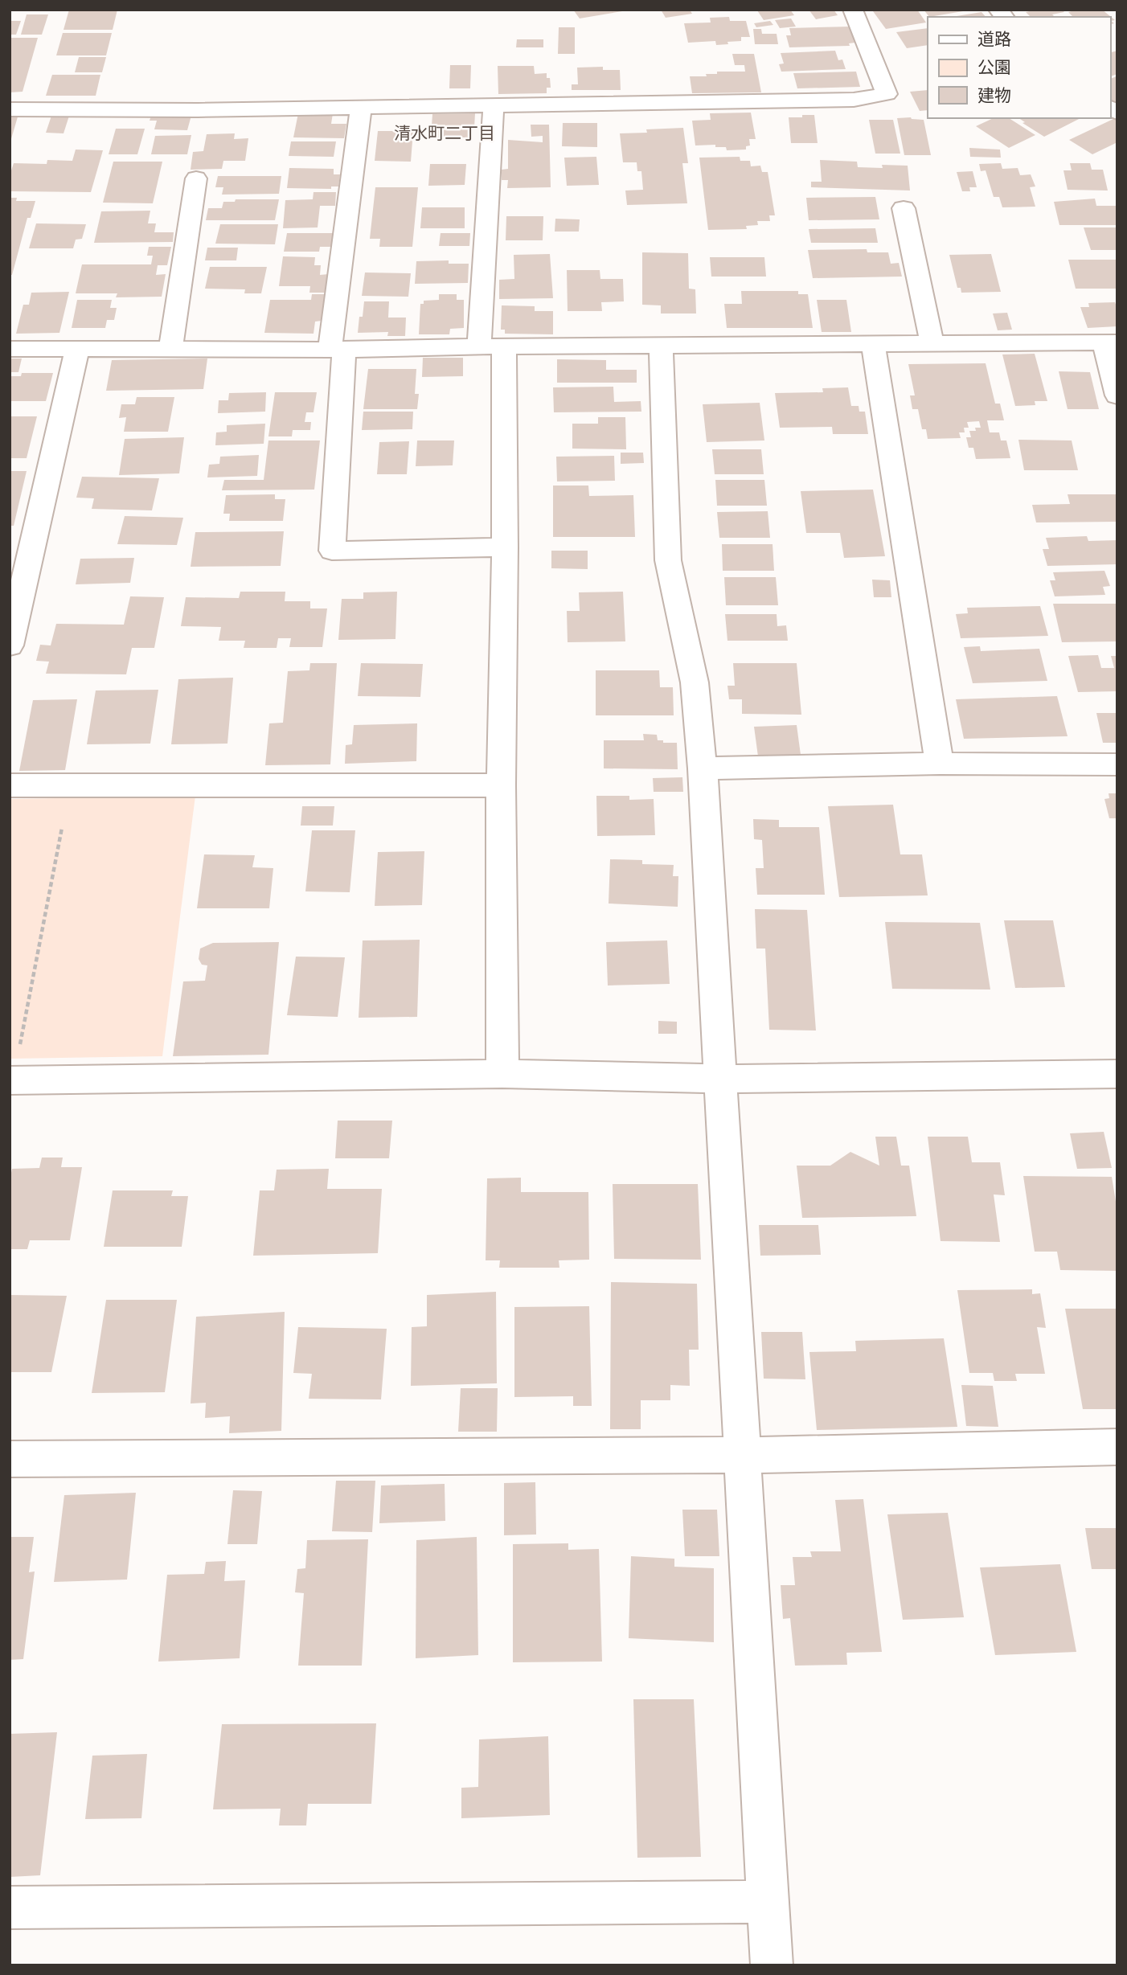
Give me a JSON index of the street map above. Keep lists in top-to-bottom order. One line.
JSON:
{"districts":["清水町二丁目"],"legend":["道路","公園","建物"]}
